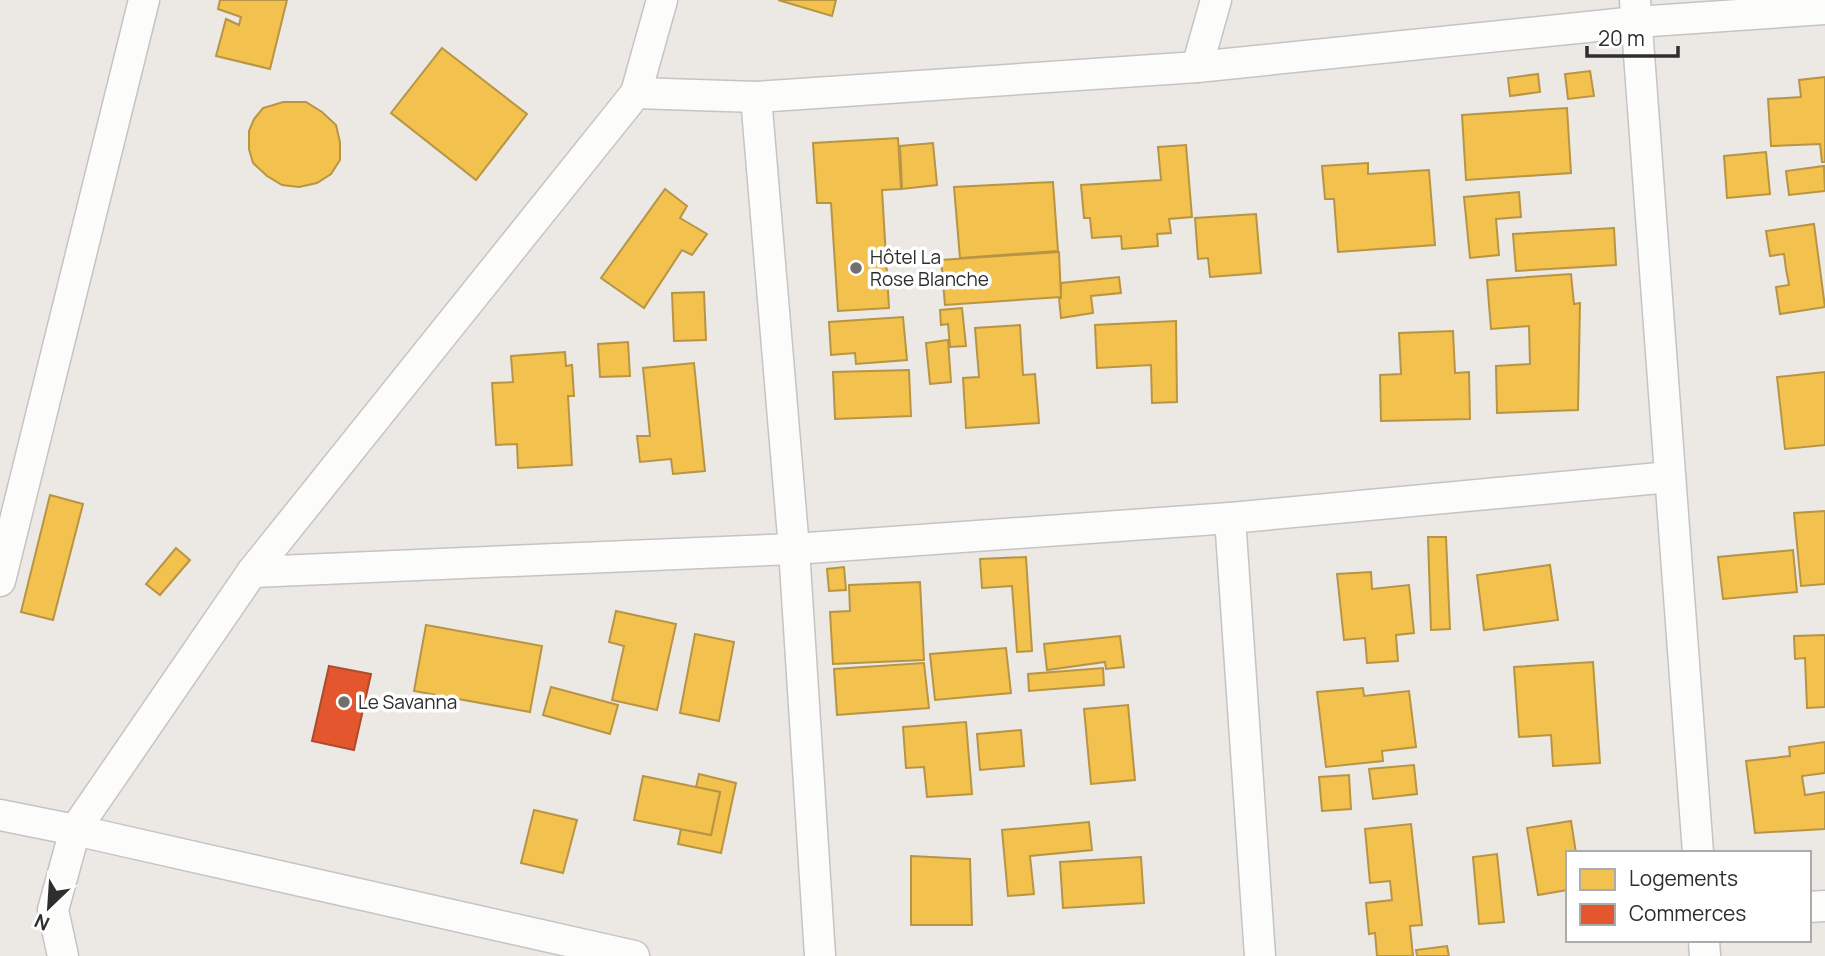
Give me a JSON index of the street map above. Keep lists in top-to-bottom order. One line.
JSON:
{"places":["Hôtel La Rose Blanche","Le Savanna"],"legend":["Logements","Commerces"],"scale_bar":"20 m","north":"bottom left"}
